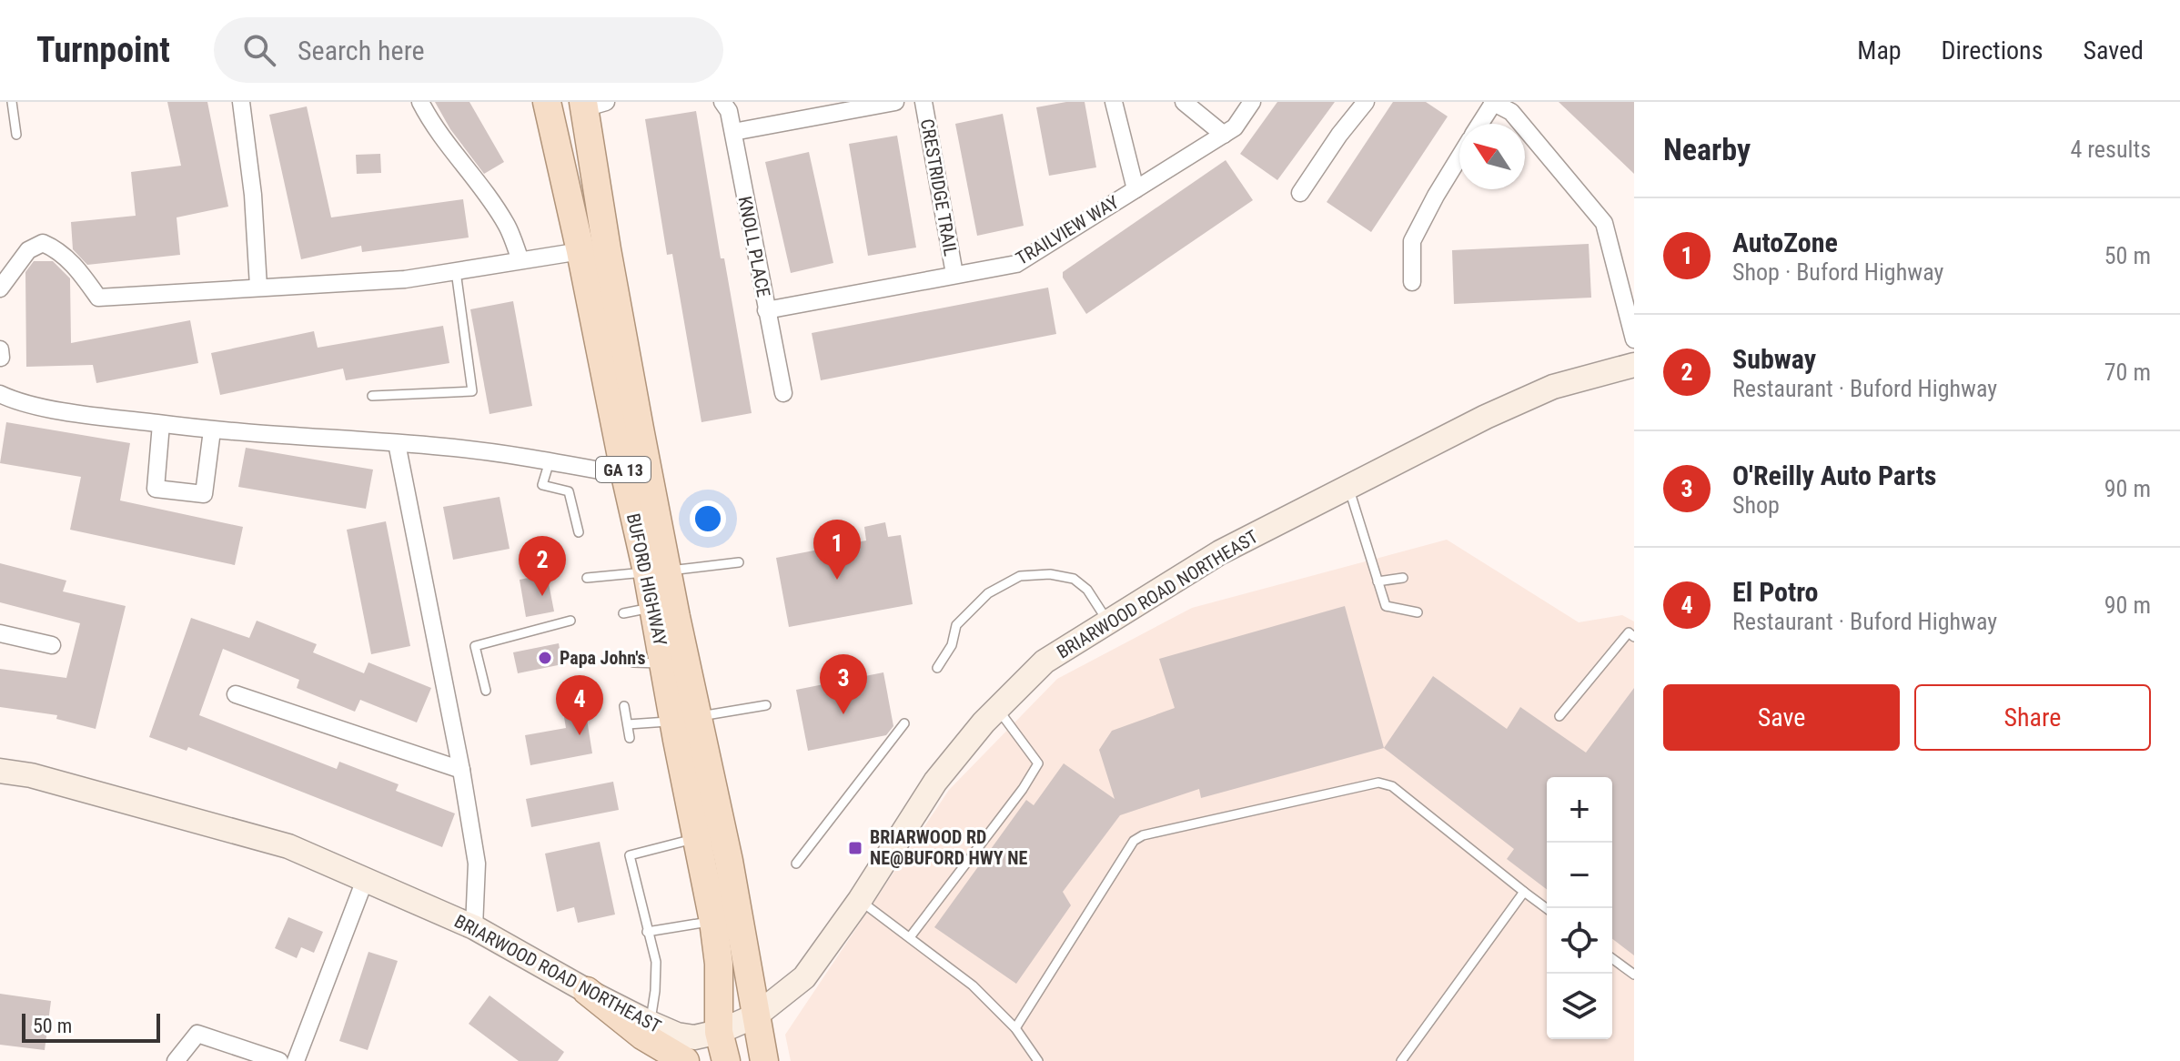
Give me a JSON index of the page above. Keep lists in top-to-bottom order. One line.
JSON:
{"streets":{"main road":["GA 13","BUFORD HIGHWAY"],"street":["CRESTRIDGE TRAIL","TRAILVIEW WAY","KNOLL PLACE","BRIARWOOD ROAD NORTHEAST"]},"crossings":[["CRESTRIDGE TRAIL","TRAILVIEW WAY"],["TRAILVIEW WAY","KNOLL PLACE"],["BUFORD HIGHWAY","BRIARWOOD ROAD NORTHEAST"]],"places":{"other":["Papa John's"],"transit":["BRIARWOOD RD NE@BUFORD HWY NE"]},"scale_bar":"50 m","north":"top left","page":{"header":"Turnpoint","search":"Search here","nav":["Map","Directions","Saved"],"heading":["Nearby","4 results"],"list":[{"mark":"1","name":"AutoZone","note":"Shop · Buford Highway","value":"50 m"},{"mark":"2","name":"Subway","note":"Restaurant · Buford Highway","value":"70 m"},{"mark":"3","name":"O'Reilly Auto Parts","note":"Shop","value":"90 m"},{"mark":"4","name":"El Potro","note":"Restaurant · Buford Highway","value":"90 m"}],"pins":["1","2","3","4"],"buttons":["Save","Share"],"map_buttons":["+","−"],"scale":"50 m"}}
